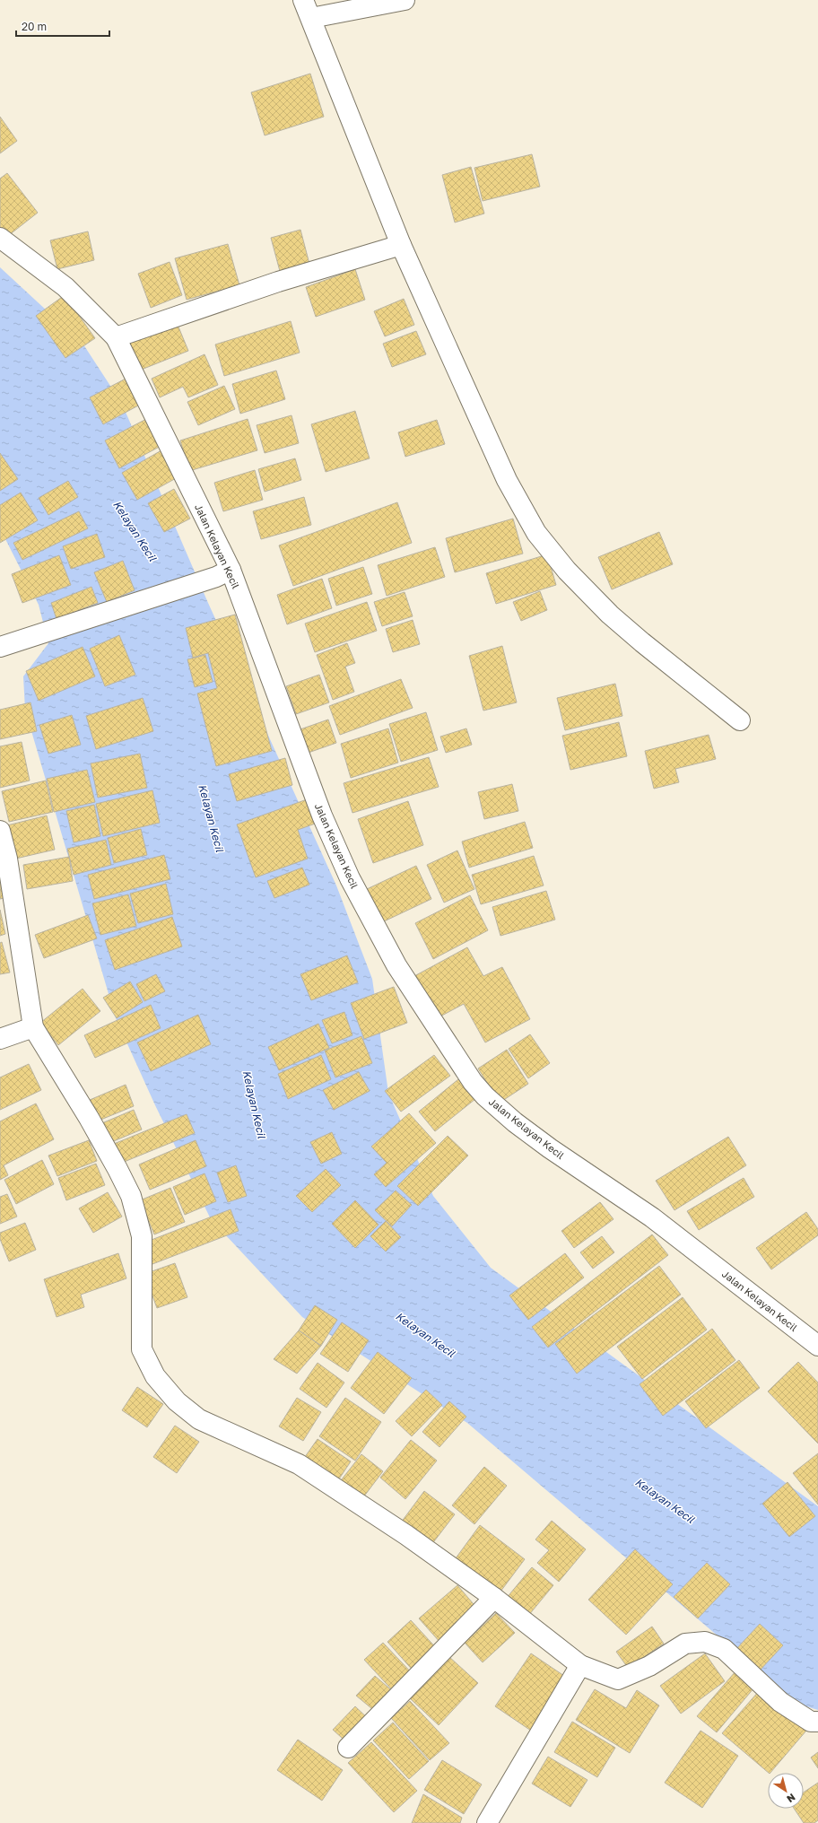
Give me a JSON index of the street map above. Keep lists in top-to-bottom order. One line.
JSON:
{"streets":{"street":["Jalan Kelayan Kecil"]},"water":["Kelayan Kecil"],"scale_bar":"20 m","north":"bottom right"}
